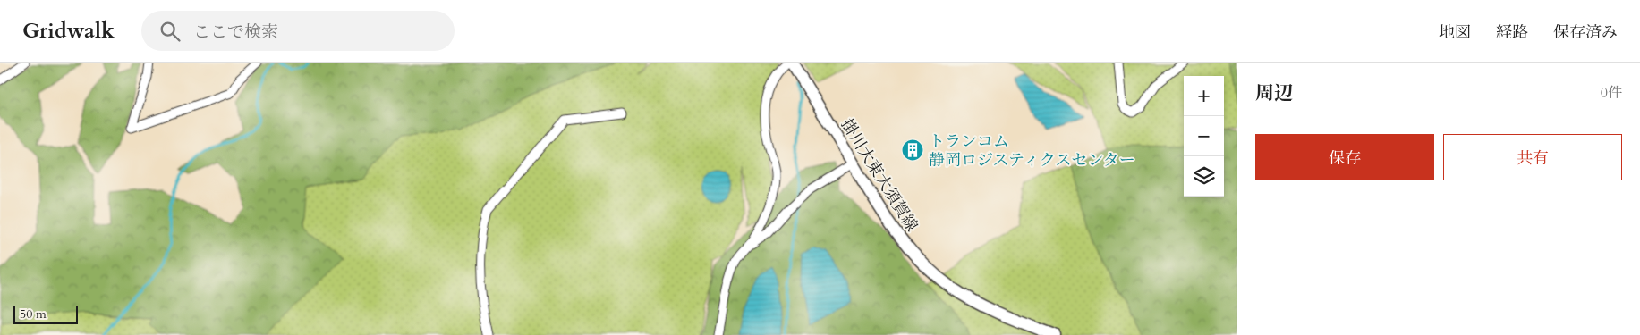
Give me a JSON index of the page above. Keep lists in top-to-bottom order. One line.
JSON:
{"streets":{"main road":["掛川大東大須賀線"]},"places":{"building":["トランコム 静岡ロジスティクスセンター"]},"scale_bar":"50 m","page":{"header":"Gridwalk","search":"ここで検索","nav":["地図","経路","保存済み"],"heading":["周辺","0件"],"map_buttons":["+","−"],"buttons":["保存","共有"],"scale":"50 m"}}
